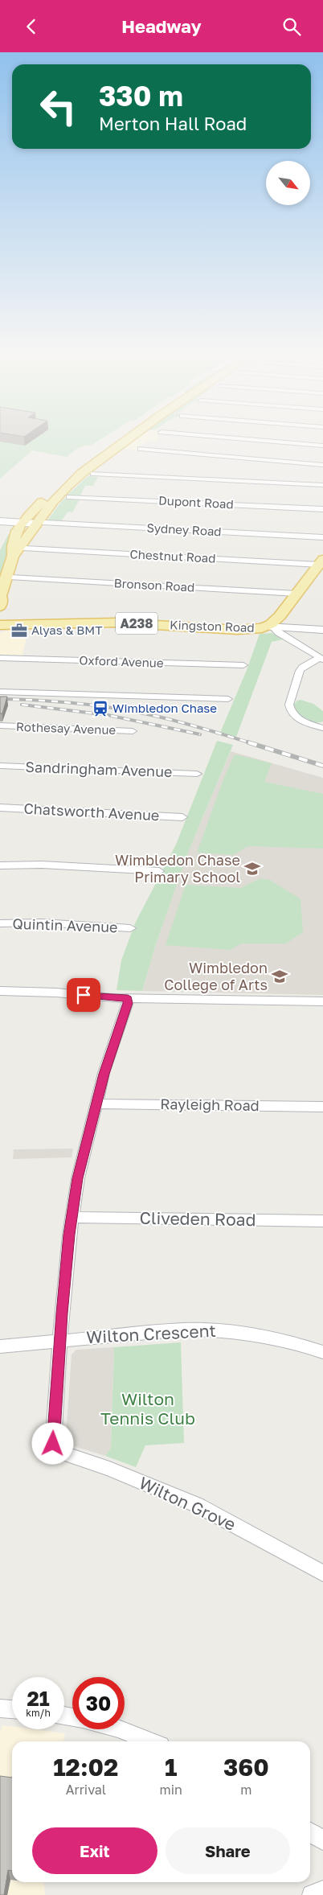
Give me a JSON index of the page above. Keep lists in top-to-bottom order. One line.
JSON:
{"streets":{"main road":["A238","Kingston Road"],"street":["Dupont Road","Sydney Road","Chestnut Road","Bronson Road","Oxford Avenue","Rothesay Avenue","Sandringham Avenue","Chatsworth Avenue","Quintin Avenue","Rayleigh Road","Cliveden Road","Wilton Crescent","Wilton Grove"]},"crossings":[["Chestnut Road","Kingston Road"],["Bronson Road","Kingston Road"],["Wilton Crescent","Wilton Grove"]],"parks":["Wilton Tennis Club"],"places":{"office":["Alyas & BMT"],"station":["Wimbledon Chase"],"school or university":["Wimbledon Chase Primary School","Wimbledon College of Arts"]},"north":"bottom right","page":{"header":"Headway","turn":["330 m","Merton Hall Road"],"speed":"21 km/h","limit":"30","eta":["12:02","Arrival","1","min","360","m"],"buttons":["Exit","Share"]}}
